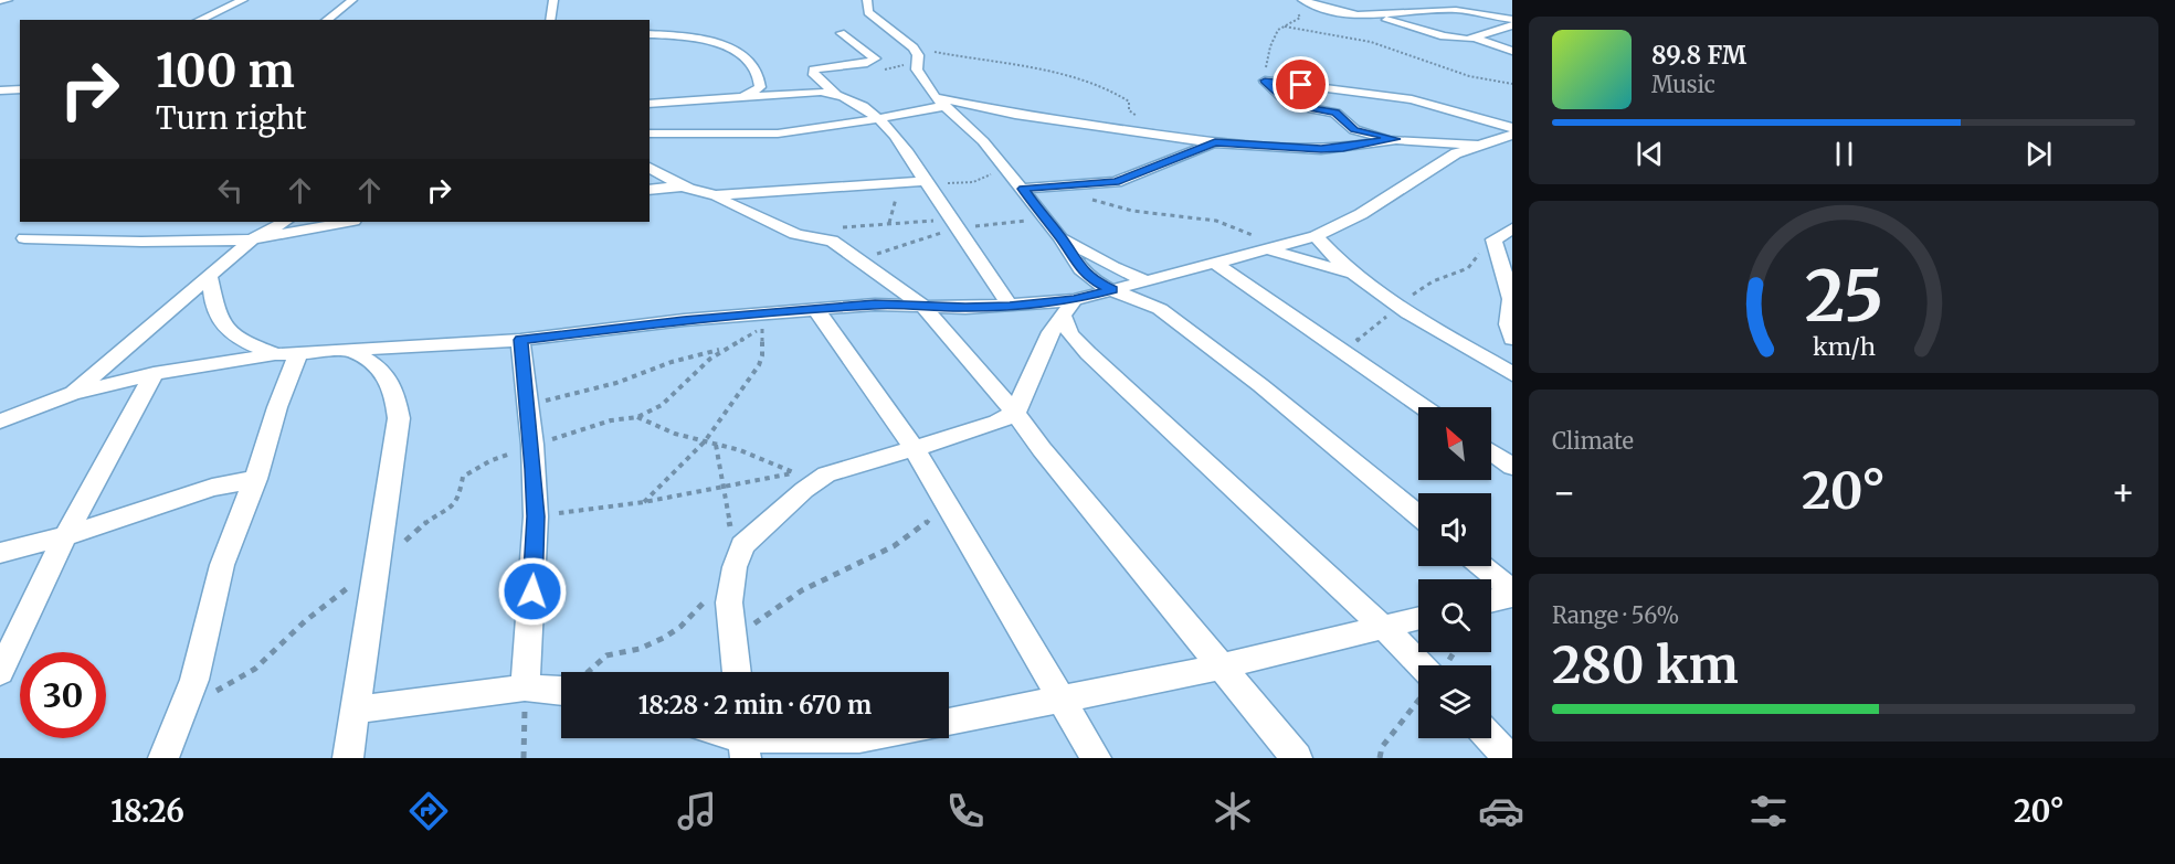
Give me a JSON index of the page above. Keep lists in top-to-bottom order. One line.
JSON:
{"north":"top left","page":{"turn":["100 m","Turn right"],"song":["89.8 FM","Music"],"tile":["Climate",["Range · 56%","280 km"]],"heat":["−","20°","+"],"limit":"30","trip":"18:28 · 2 min · 670 m","tabs":["18:26","20°"],"gauge":["25","km/h"]}}
